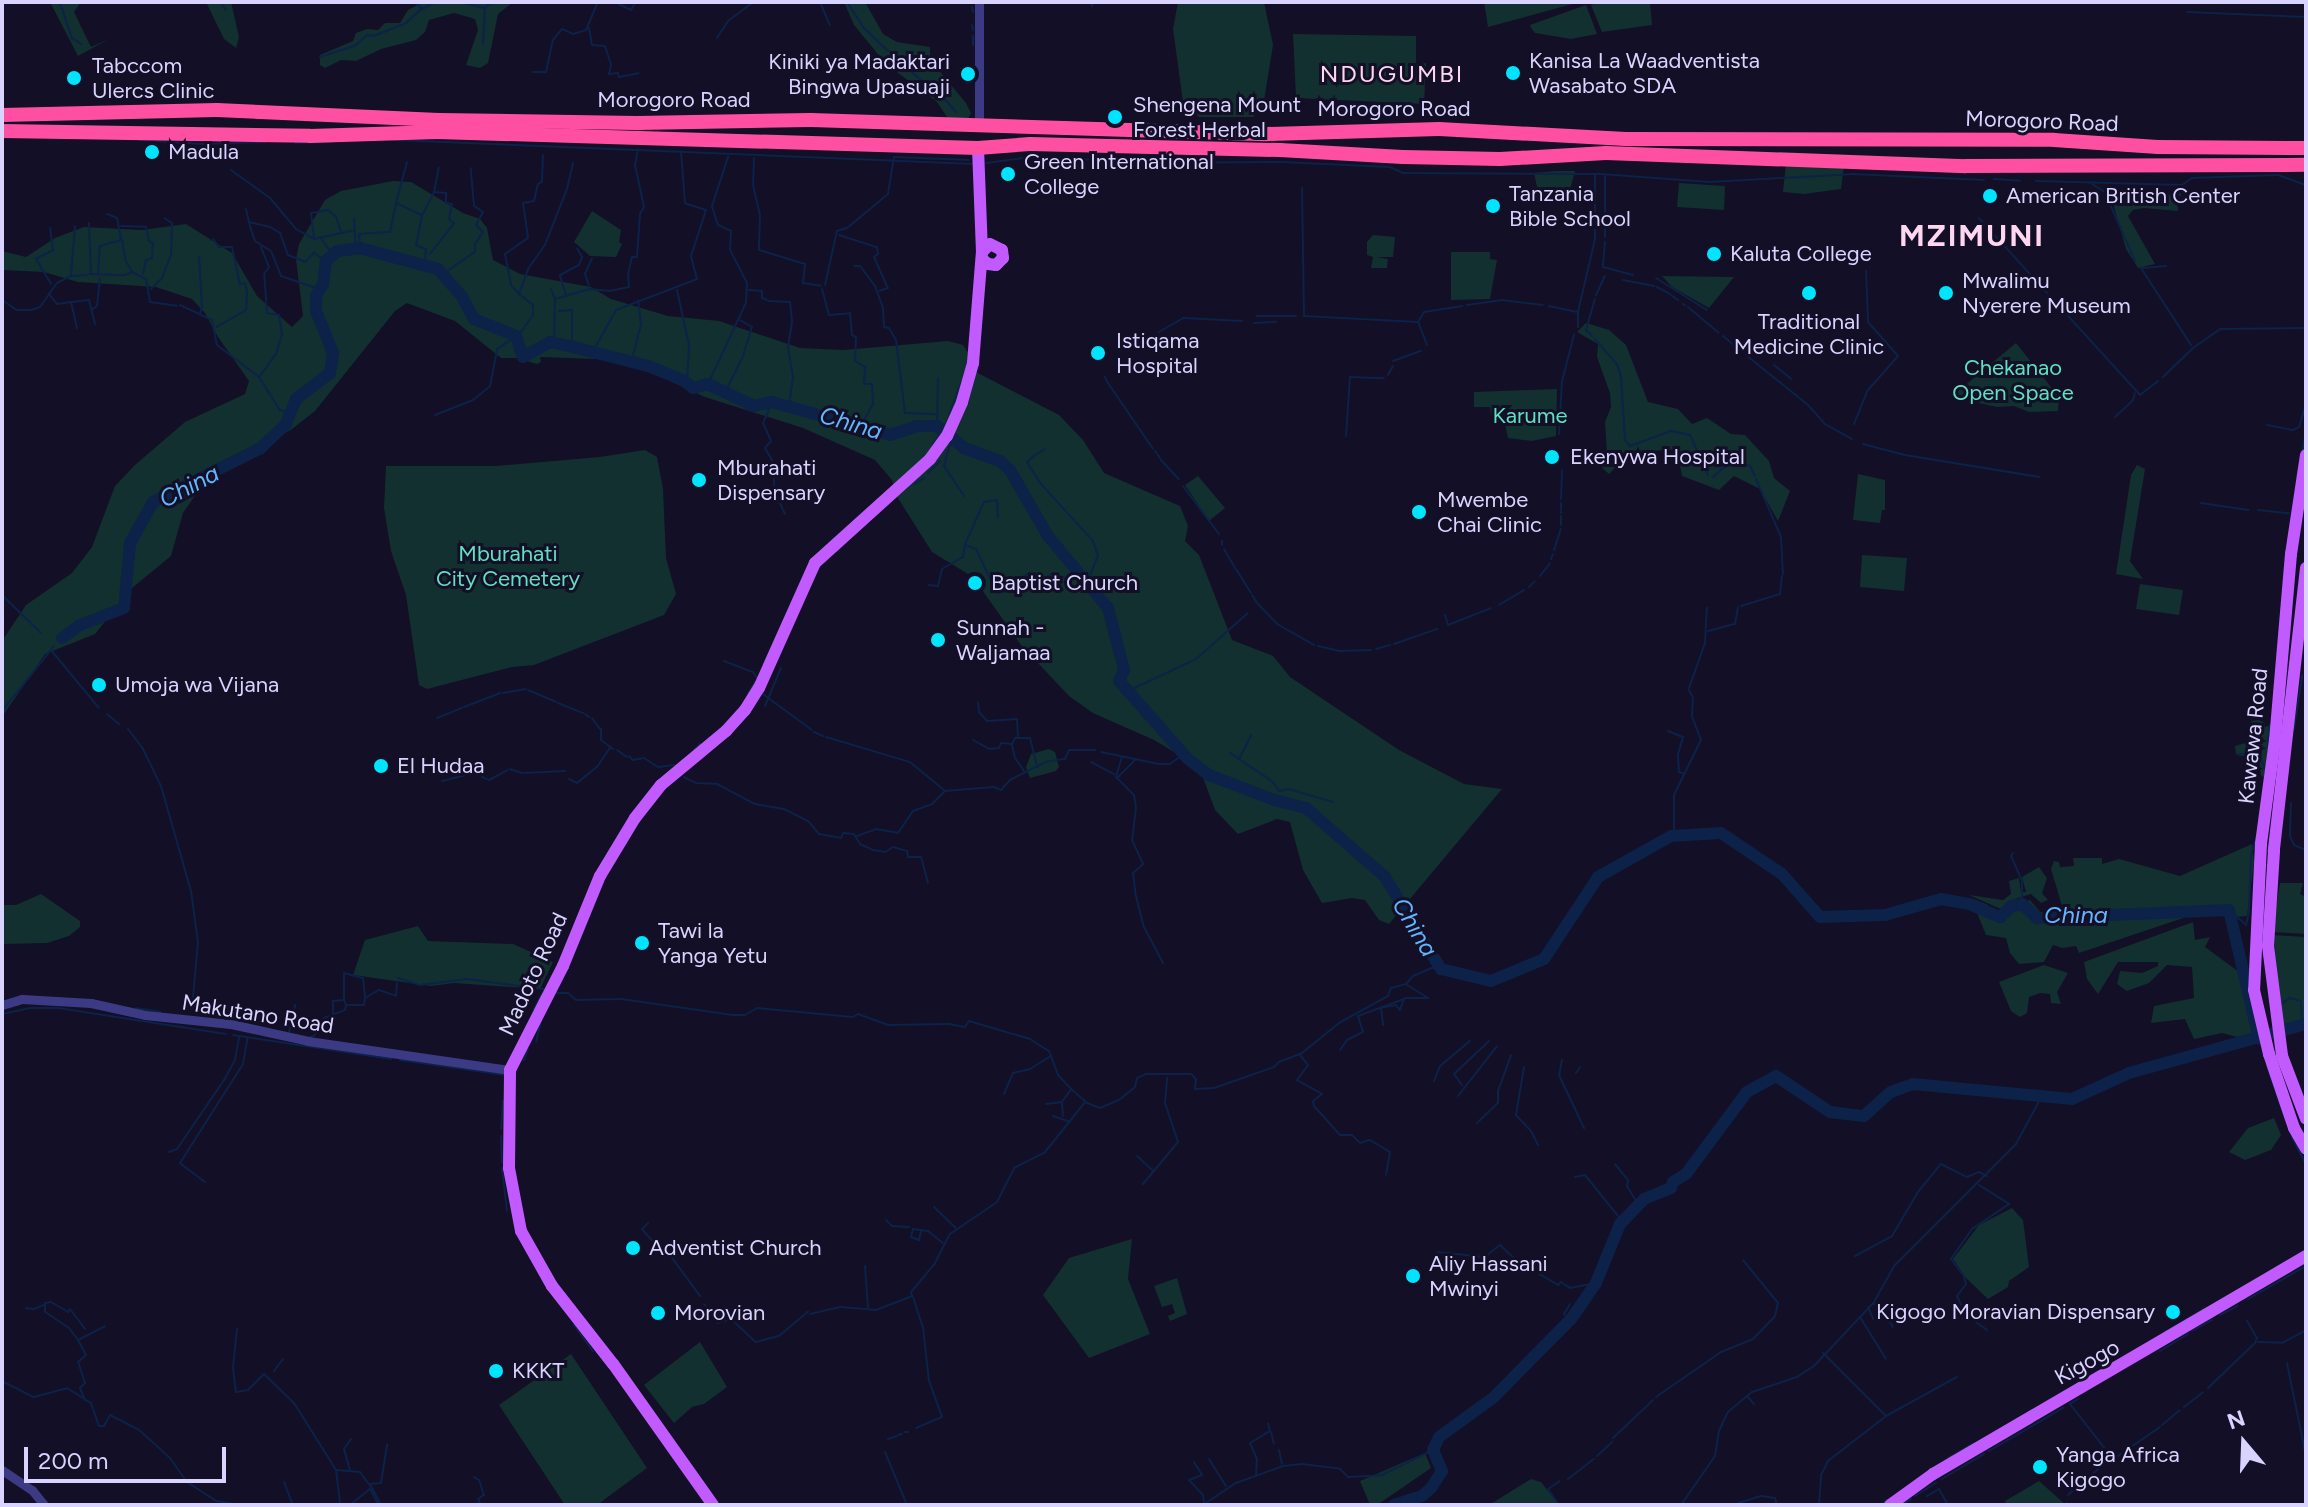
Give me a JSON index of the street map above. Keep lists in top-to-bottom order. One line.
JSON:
{"streets":{"highway":["Morogoro Road"],"main road":["Kawawa Road","Madoto Road","Kigogo"],"street":["Makutano Road"]},"crossings":[["Madoto Road","Makutano Road"]],"districts":["NDUGUMBI","MZIMUNI"],"water":["China"],"parks":["Chekanao Open Space","Karume","Mburahati City Cemetery"],"places":["Kanisa La Waadventista Wasabato SDA","Kiniki ya Madaktari Bingwa Upasuaji","Tabccom Ulercs Clinic","Shengena Mount Forest Herbal","Madula","Green International College","American British Center","Tanzania Bible School","Kaluta College","Traditional Medicine Clinic","Mwalimu Nyerere Museum","Istiqama Hospital","Ekenywa Hospital","Mburahati Dispensary","Mwembe Chai Clinic","Baptist Church","Sunnah - Waljamaa","Umoja wa Vijana","El Hudaa","Tawi la Yanga Yetu","Adventist Church","Aliy Hassani Mwinyi","Kigogo Moravian Dispensary","Morovian","KKKT","Yanga Africa Kigogo"],"scale_bar":"200 m","north":"top"}
